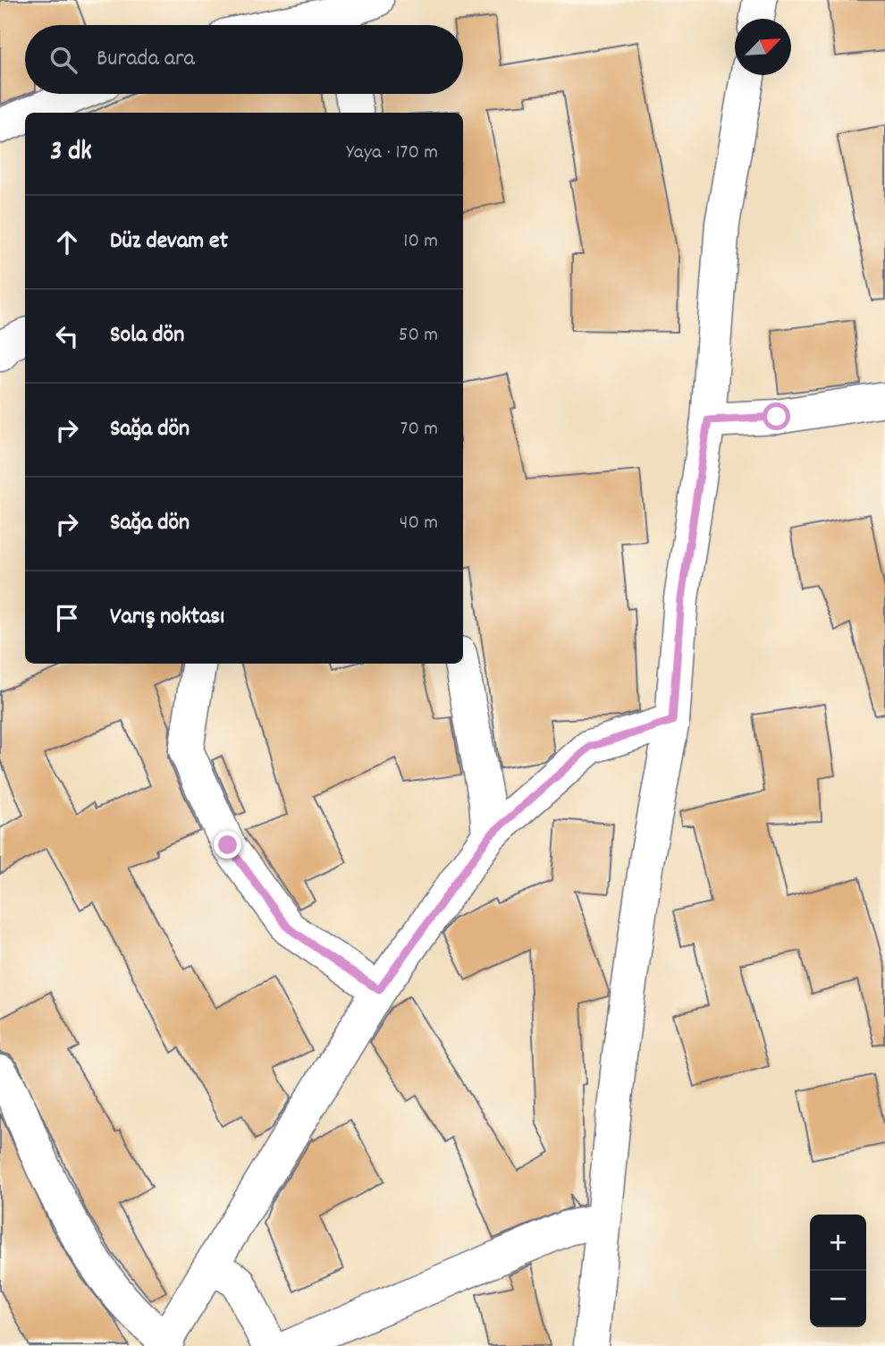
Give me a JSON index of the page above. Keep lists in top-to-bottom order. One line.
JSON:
{"north":"top right","page":{"search":"Burada ara","heading":["3 dk","Yaya · 170 m"],"list":[["Düz devam et","10 m"],["Sola dön","50 m"],["Sağa dön","70 m"],["Sağa dön","40 m"],"Varış noktası"],"map_buttons":["+","−"]}}
